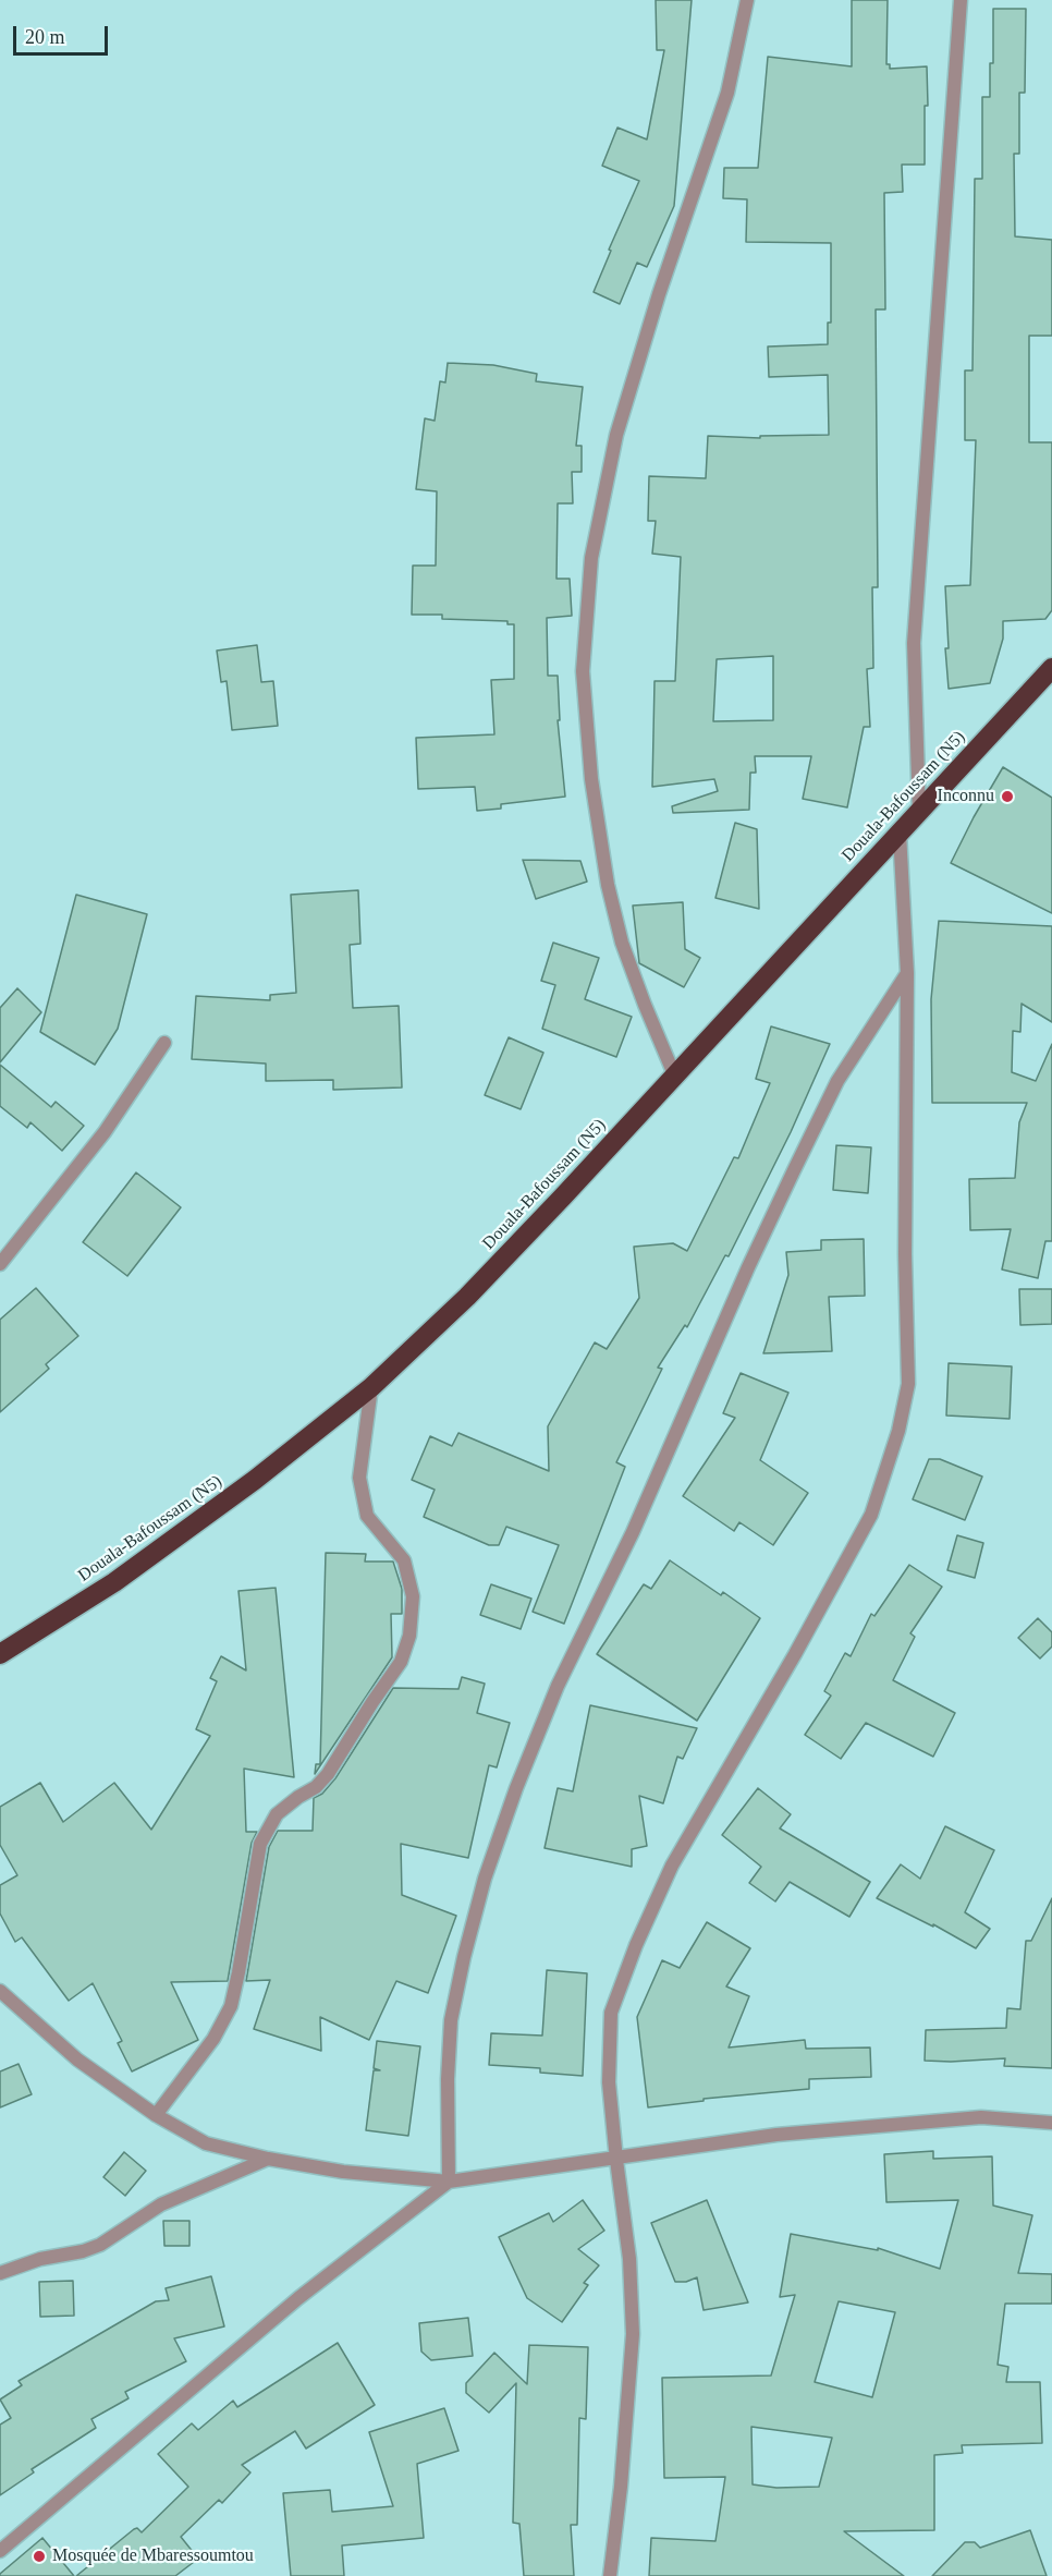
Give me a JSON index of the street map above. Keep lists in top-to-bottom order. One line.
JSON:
{"streets":{"highway":["Douala-Bafoussam (N5)"]},"places":["Inconnu","Mosquée de Mbaressoumtou"],"scale_bar":"20 m"}
